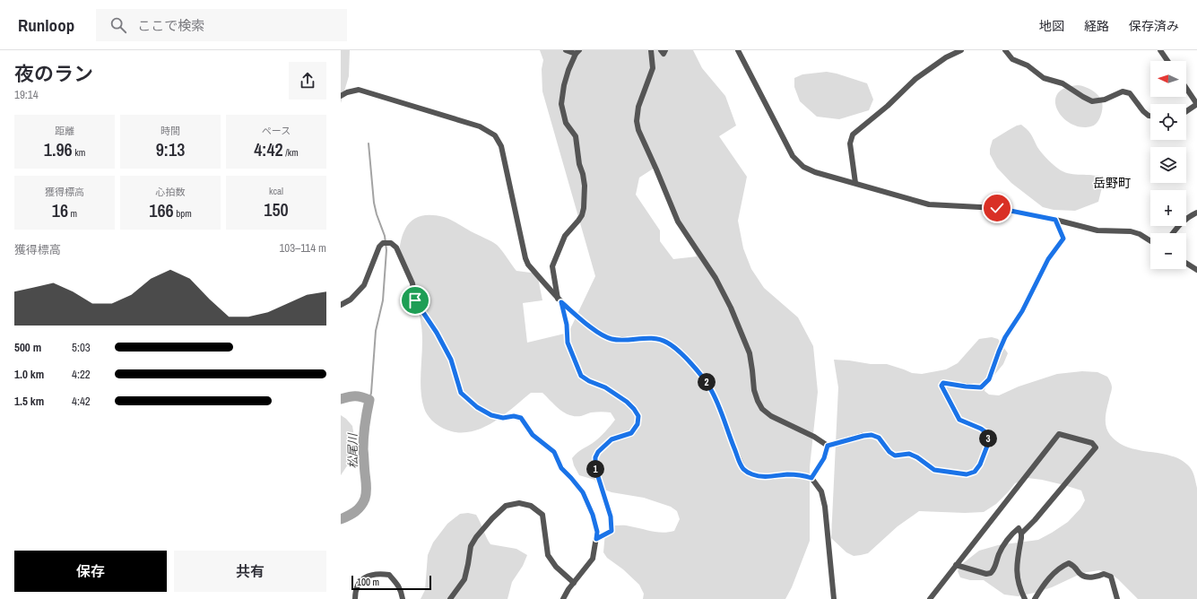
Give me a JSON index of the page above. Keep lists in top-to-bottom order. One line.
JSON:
{"districts":["岳野町"],"water":["松尾川"],"scale_bar":"100 m","north":"left","page":{"header":"Runloop","search":"ここで検索","nav":["地図","経路","保存済み"],"heading":["夜のラン","19:14"],"map_buttons":["+","−"],"stats":[["距離","1.96 km"],["時間","9:13"],["ペース","4:42 /km"],["獲得標高","16 m"],["心拍数","166 bpm"],["kcal","150"]],"chart":["獲得標高","103–114 m"],"list":[{"name":"500 m","note":"5:03"},{"name":"1.0 km","note":"4:22"},{"name":"1.5 km","note":"4:42"}],"pins":["2","3","1"],"buttons":["保存","共有"],"scale":"100 m"}}
